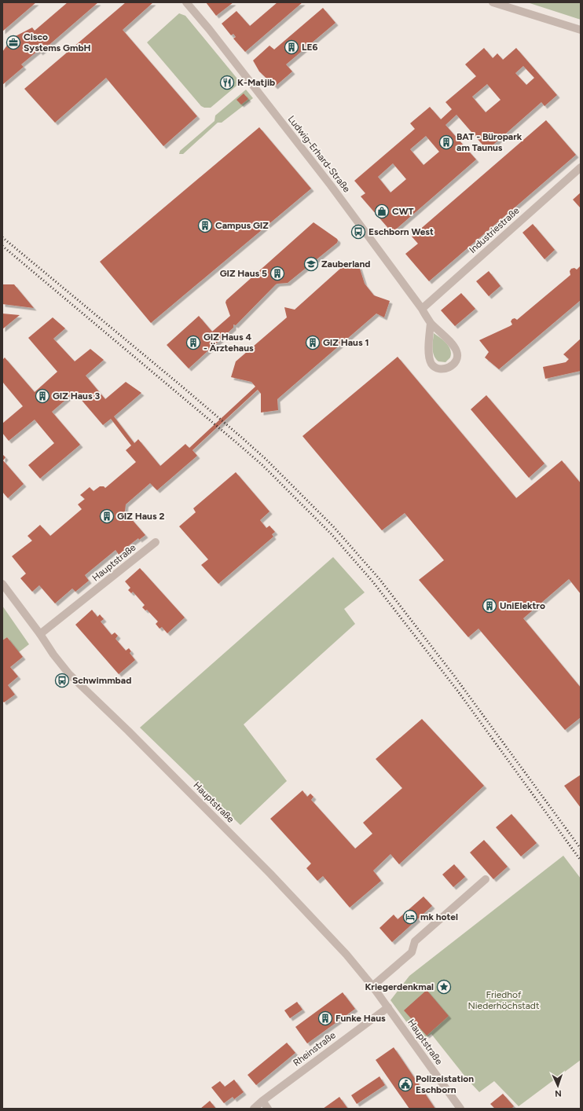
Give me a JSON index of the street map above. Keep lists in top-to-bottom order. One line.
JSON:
{"streets":{"street":["Ludwig-Erhard-Straße","Industriestraße","Hauptstraße","Rheinstraße"]},"crossings":[["Ludwig-Erhard-Straße","Industriestraße"],["Hauptstraße","Rheinstraße"]],"parks":["Friedhof Niederhöchstadt"],"places":{"office":["Cisco Systems GmbH"],"building":["LE6","BAT - Büropark am Taunus","Campus GIZ","GIZ Haus 5","GIZ Haus 4 - Ärztehaus","GIZ Haus 1","GIZ Haus 3","GIZ Haus 2","UniElektro","Funke Haus"],"restaurant":["K-Matjib"],"shop":["CWT"],"bus stop":["Eschborn West","Schwimmbad"],"school or university":["Zauberland"],"hotel":["mk hotel"],"place":["Kriegerdenkmal"],"public building":["Polizeistation Eschborn"]},"north":"bottom"}
